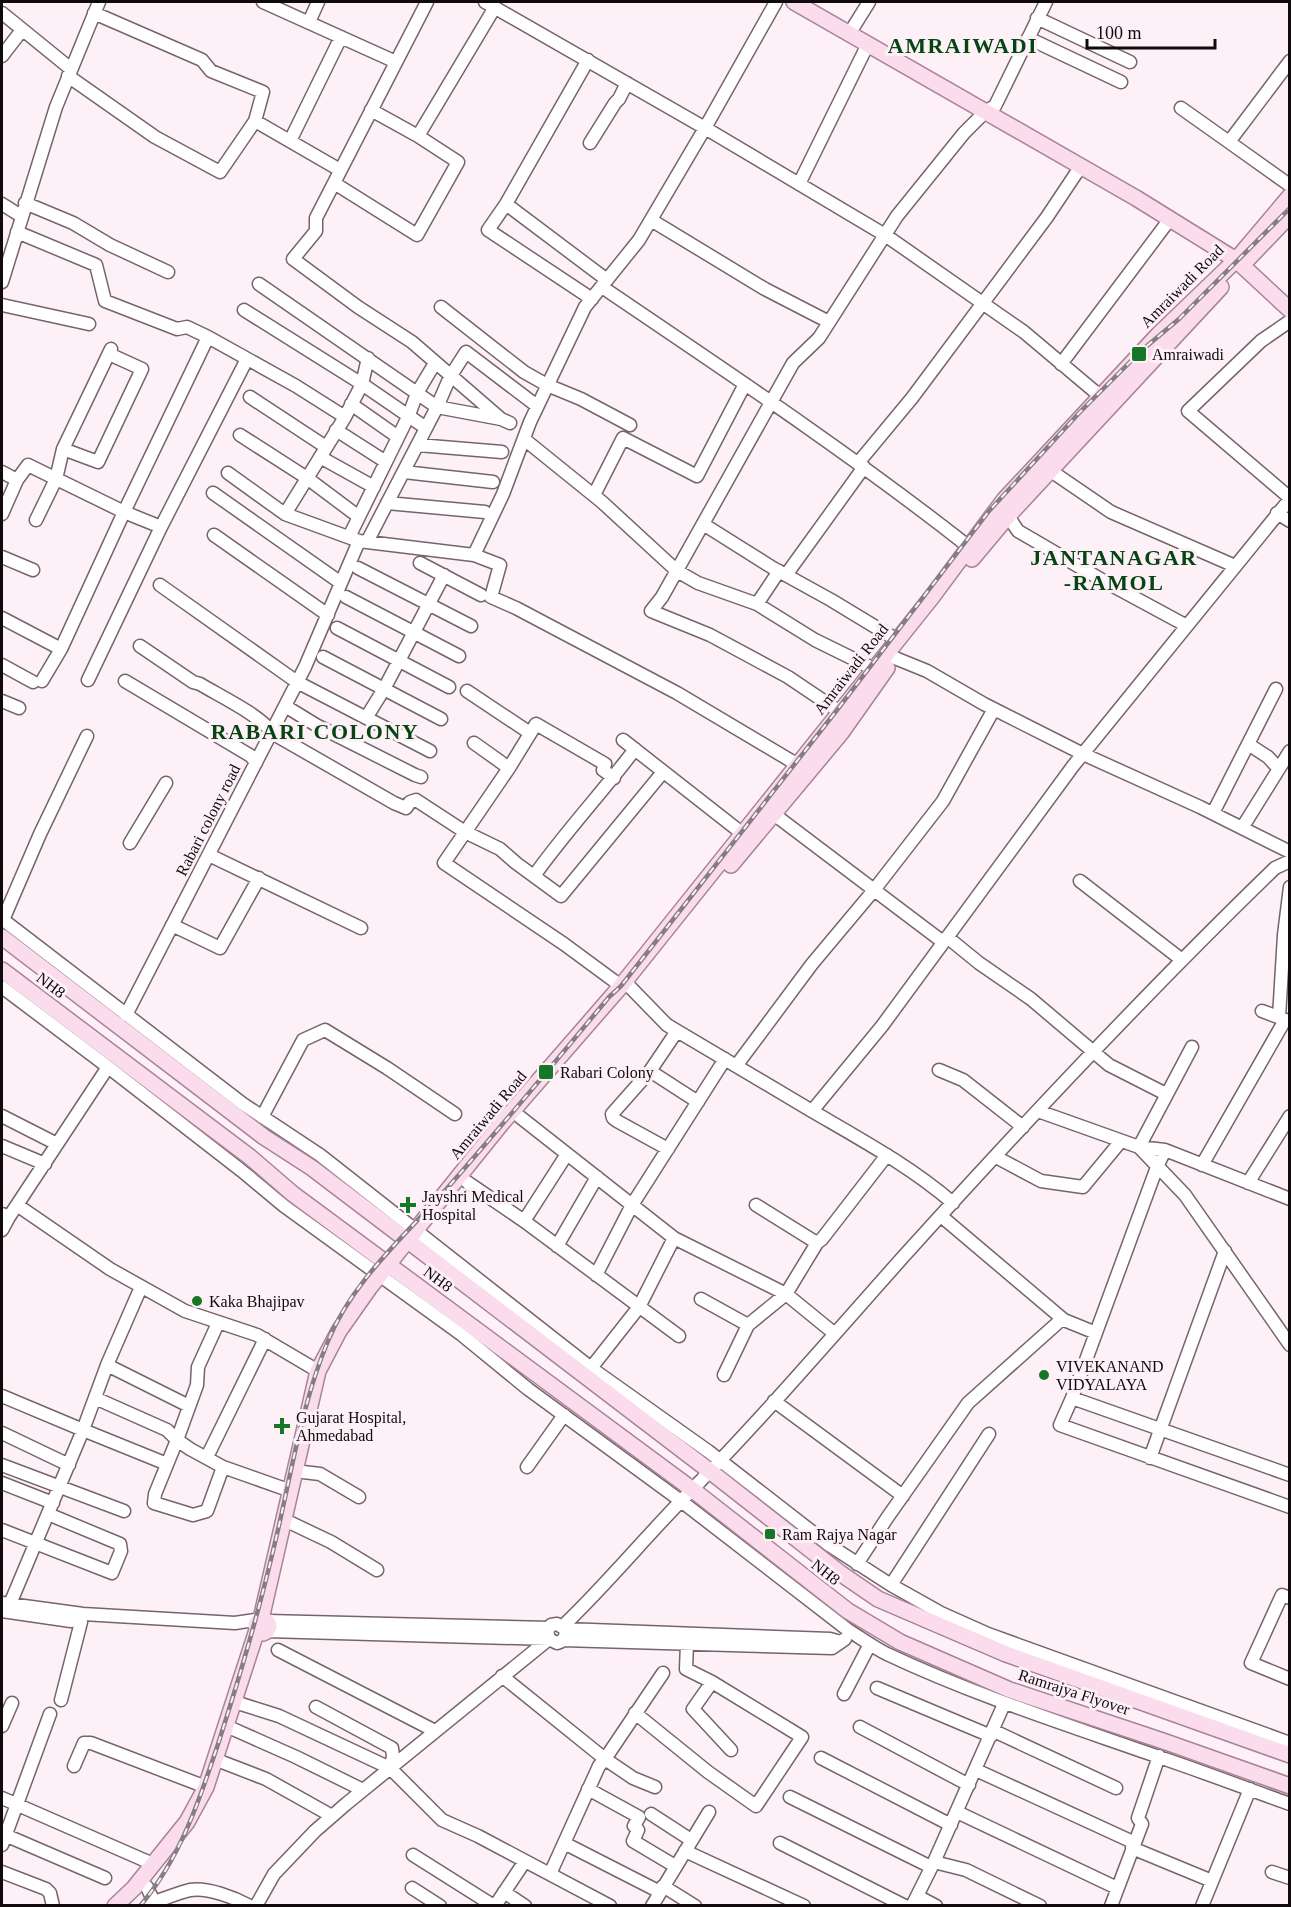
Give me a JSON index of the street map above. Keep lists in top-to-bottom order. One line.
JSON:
{"streets":{"main road":["Amraiwadi Road","NH8","Ramrajya Flyover"],"street":["Rabari colony road"]},"crossings":[["NH8","Ramrajya Flyover"]],"districts":["AMRAIWADI","JANTANAGAR -RAMOL","RABARI COLONY"],"places":{"transit":["Amraiwadi","Rabari Colony","Ram Rajya Nagar"],"health":["Jayshri Medical Hospital","Gujarat Hospital, Ahmedabad"],"other":["Kaka Bhajipav","VIVEKANAND VIDYALAYA"]},"scale_bar":"100 m"}
